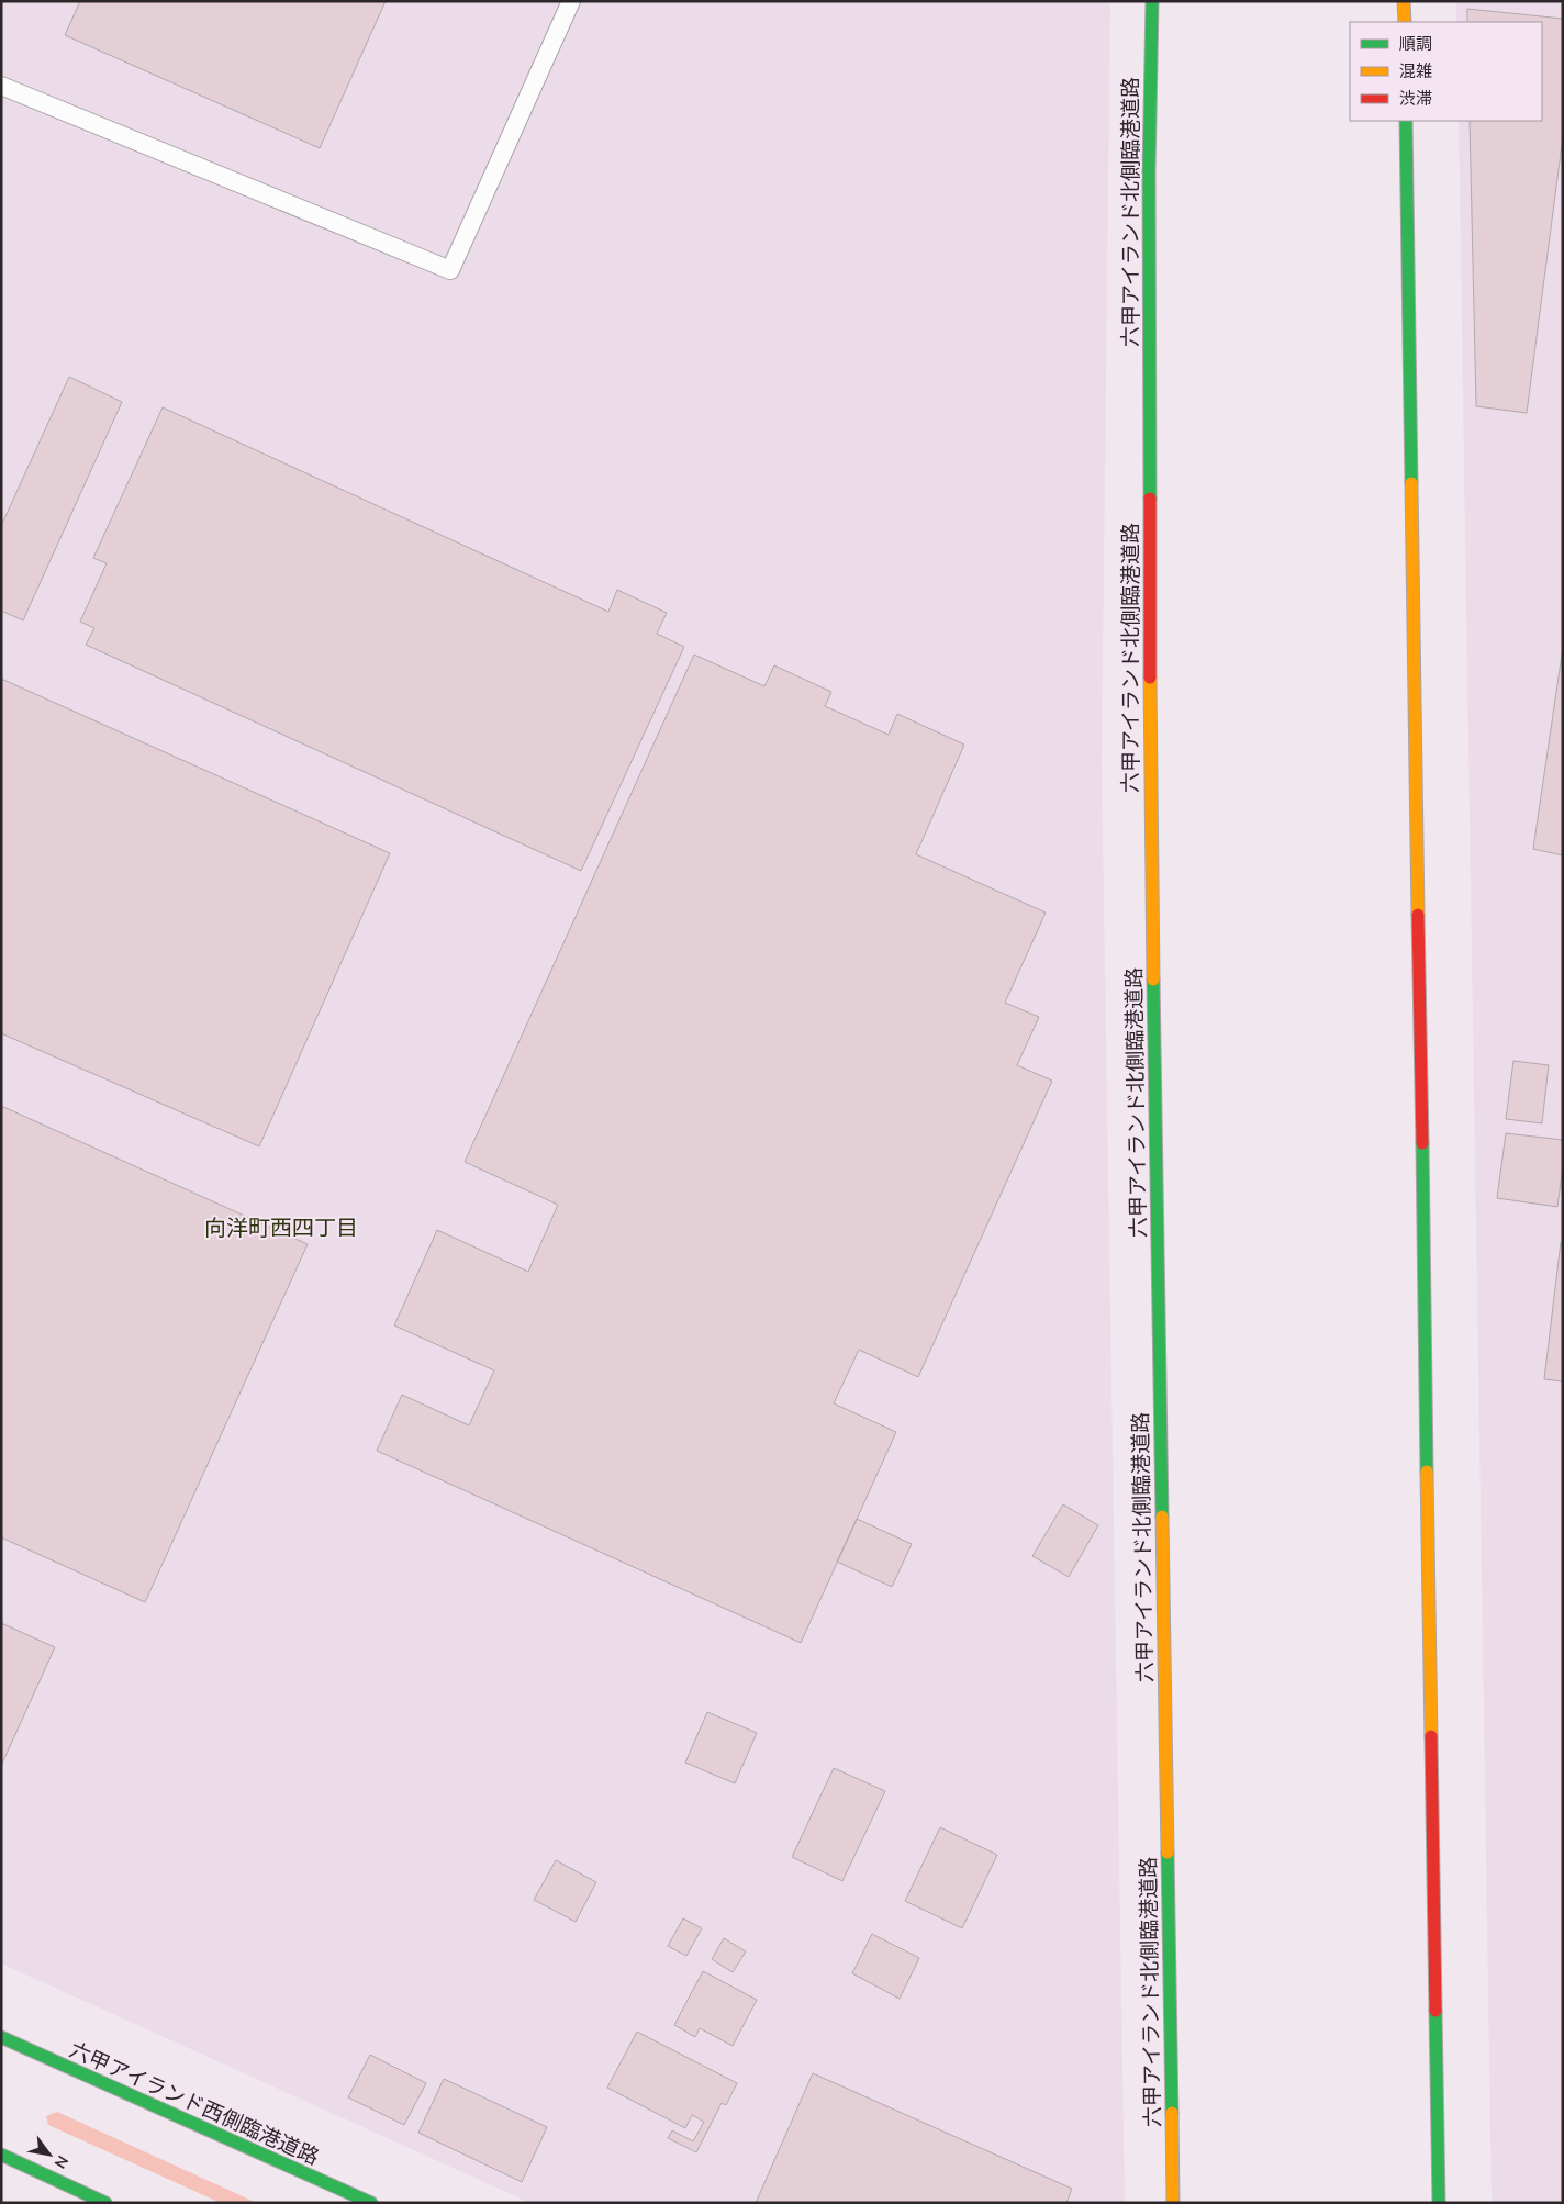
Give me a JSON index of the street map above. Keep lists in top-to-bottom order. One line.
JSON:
{"streets":{"street":["六甲アイランド北側臨港道路","六甲アイランド西側臨港道路"]},"districts":["向洋町西四丁目"],"legend":["順調","混雑","渋滞"],"north":"bottom right"}
